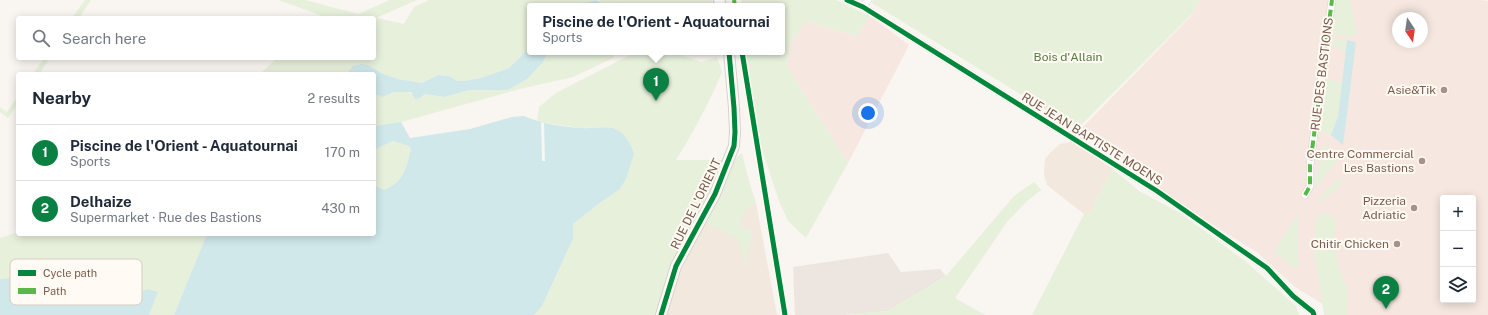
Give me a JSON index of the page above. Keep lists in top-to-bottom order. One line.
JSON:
{"streets":{"street":["RUE DES BASTIONS","RUE JEAN BAPTISTE MOENS","RUE DE L'ORIENT"]},"parks":["Bois d'Allain"],"places":["Asie&Tik","Centre Commercial Les Bastions","Pizzeria Adriatic","Chitir Chicken"],"legend":["Cycle path","Path"],"north":"bottom","page":{"popup":["Piscine de l'Orient - Aquatournai","Sports"],"search":"Search here","pins":["1","2"],"heading":["Nearby","2 results"],"list":[{"mark":"1","name":"Piscine de l'Orient - Aquatournai","note":"Sports","value":"170 m"},{"mark":"2","name":"Delhaize","note":"Supermarket · Rue des Bastions","value":"430 m"}],"map_buttons":["+","−"]}}
